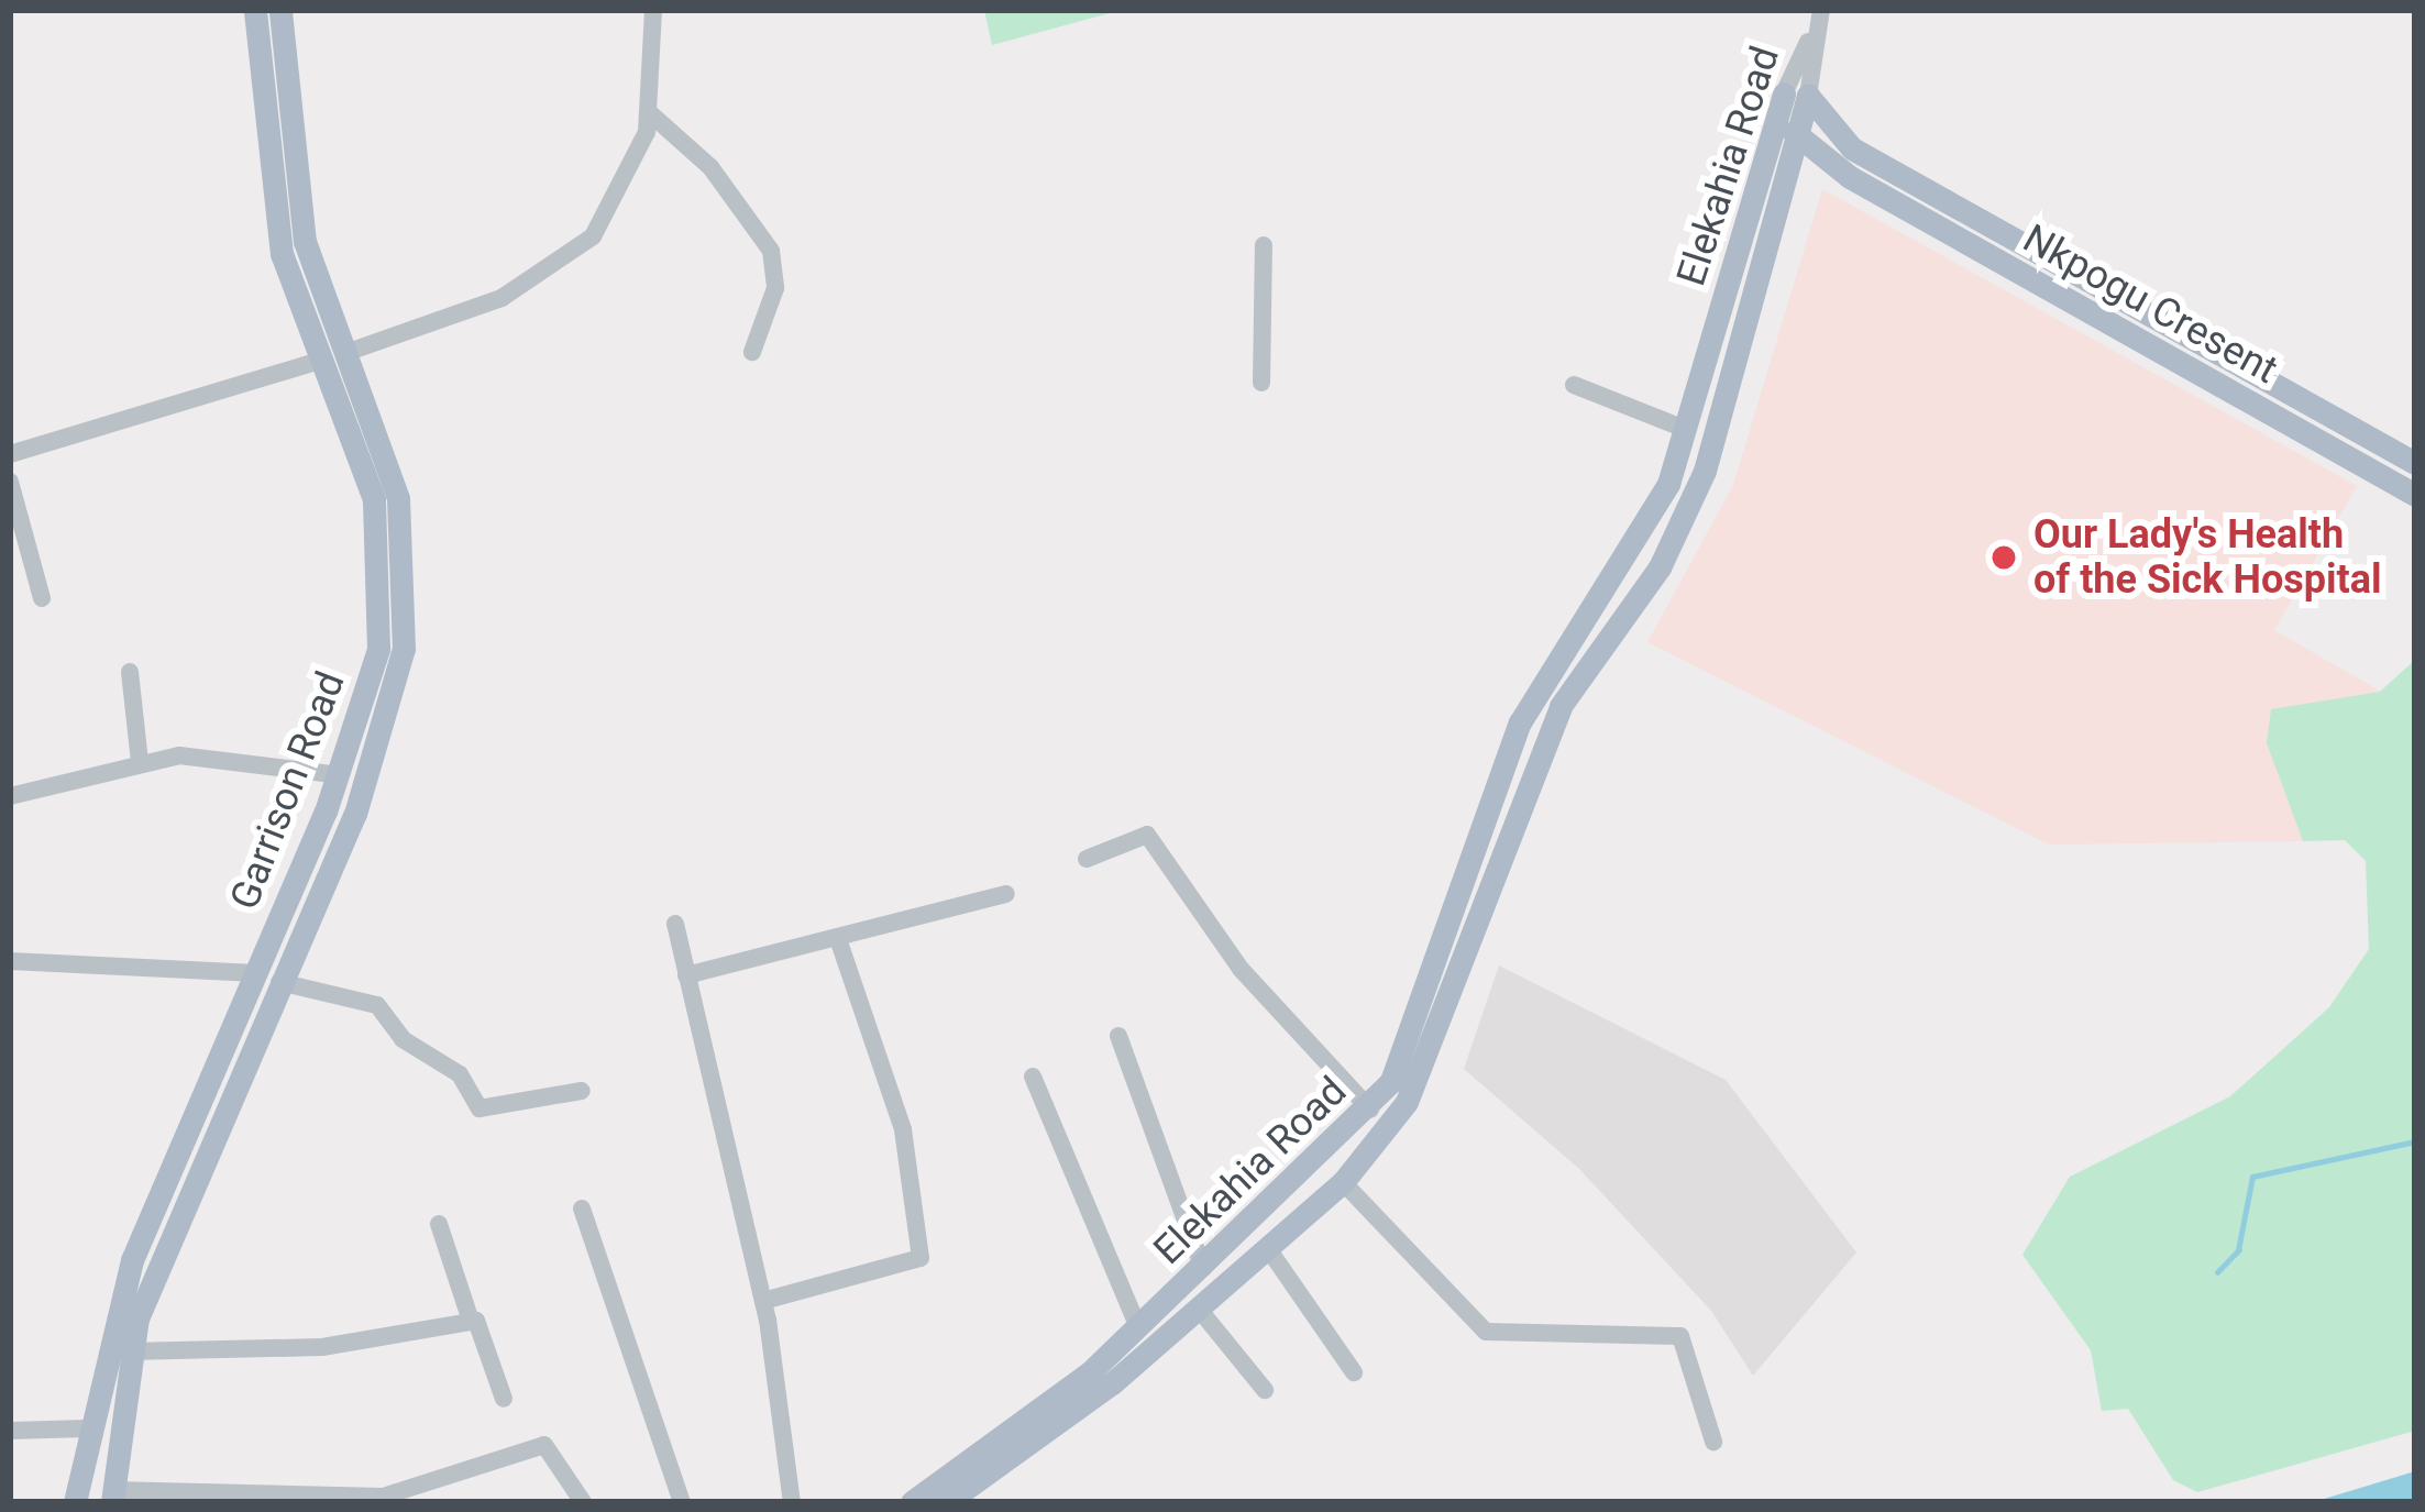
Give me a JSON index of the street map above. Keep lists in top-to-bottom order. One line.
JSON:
{"streets":{"main road":["Elekahia Road","Nkpogu Cresent","Garrison Road"]},"crossings":[["Elekahia Road","Nkpogu Cresent"]],"places":["Our Lady's Health of the Sick Hospital"]}
